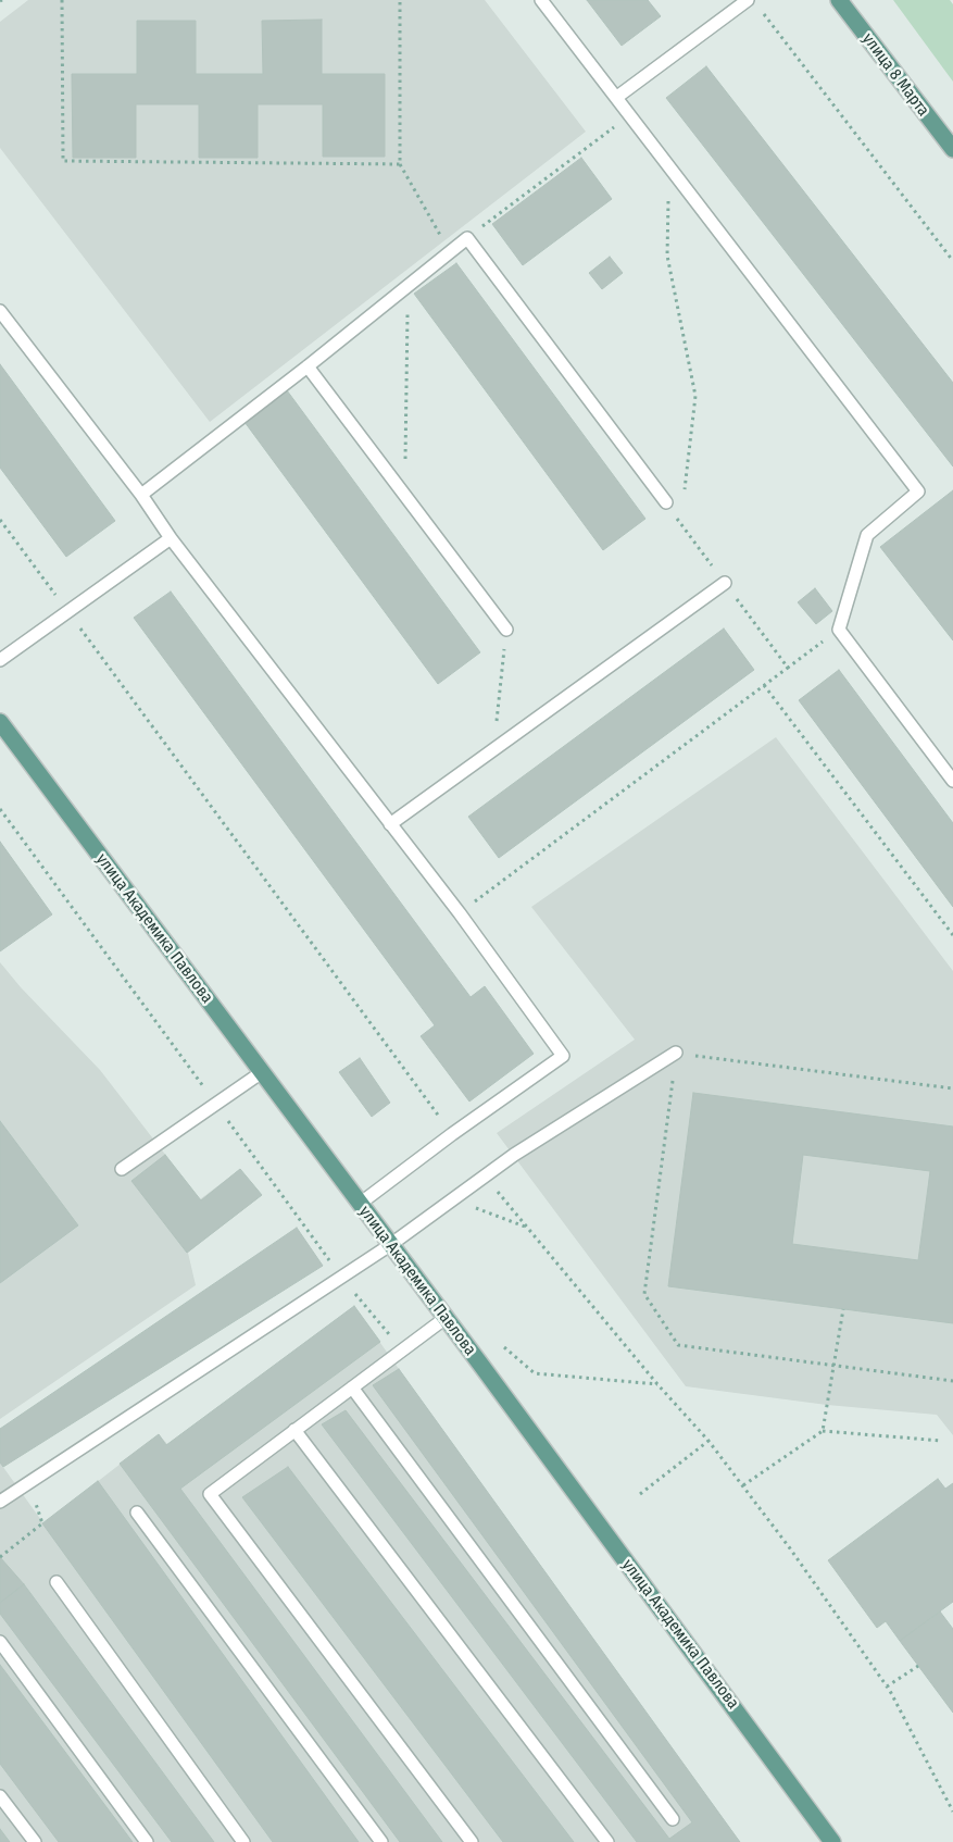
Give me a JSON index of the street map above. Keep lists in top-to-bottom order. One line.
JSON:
{"streets":{"main road":["улица 8 Марта","улица Академика Павлова"]}}
